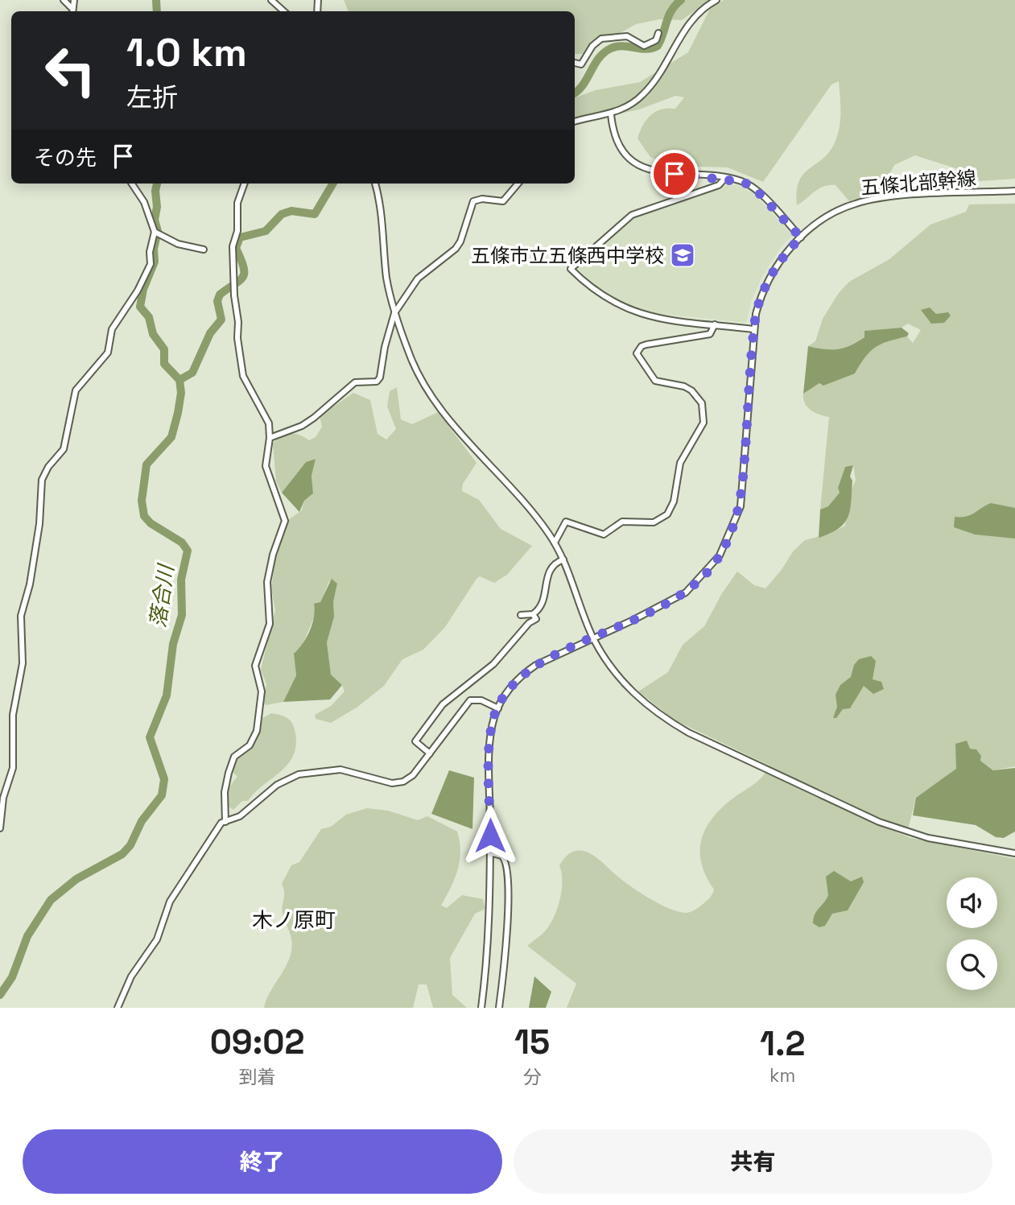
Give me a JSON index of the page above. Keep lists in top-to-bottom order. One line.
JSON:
{"streets":{"street":["五條北部幹線"]},"districts":["木ノ原町"],"water":["落合川"],"places":{"school or university":["五條市立五條西中学校"]},"page":{"turn":["1.0 km","左折"],"then":"その先","eta":["09:02","到着","15","分","1.2","km"],"buttons":["終了","共有"]}}
